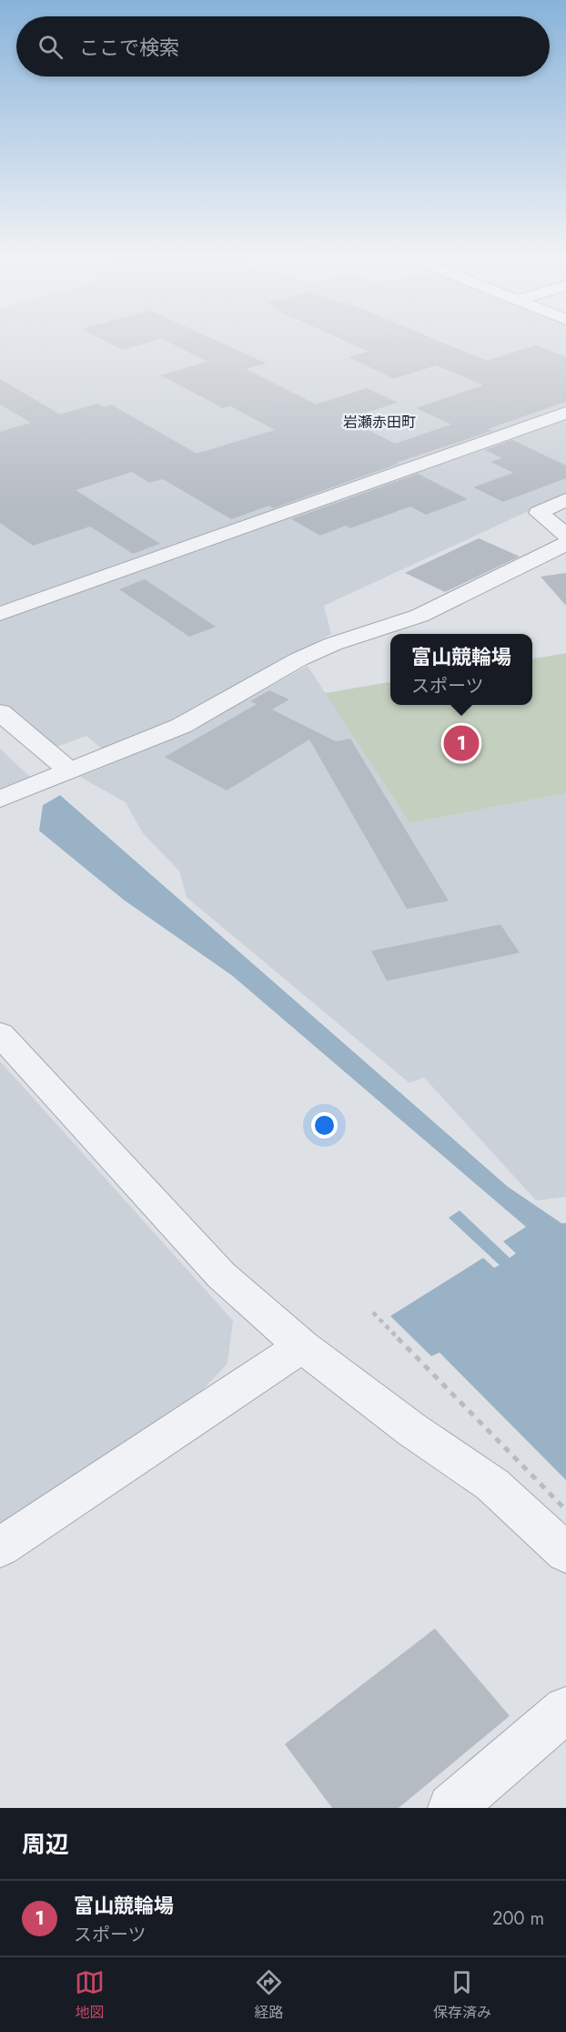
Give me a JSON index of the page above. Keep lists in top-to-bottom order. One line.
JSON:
{"districts":["岩瀬赤田町"],"page":{"search":"ここで検索","popup":["富山競輪場","スポーツ"],"pins":"1","heading":"周辺","list":[{"mark":"1","name":"富山競輪場","note":"スポーツ","value":"200 m"}],"nav":["地図","経路","保存済み"]}}
